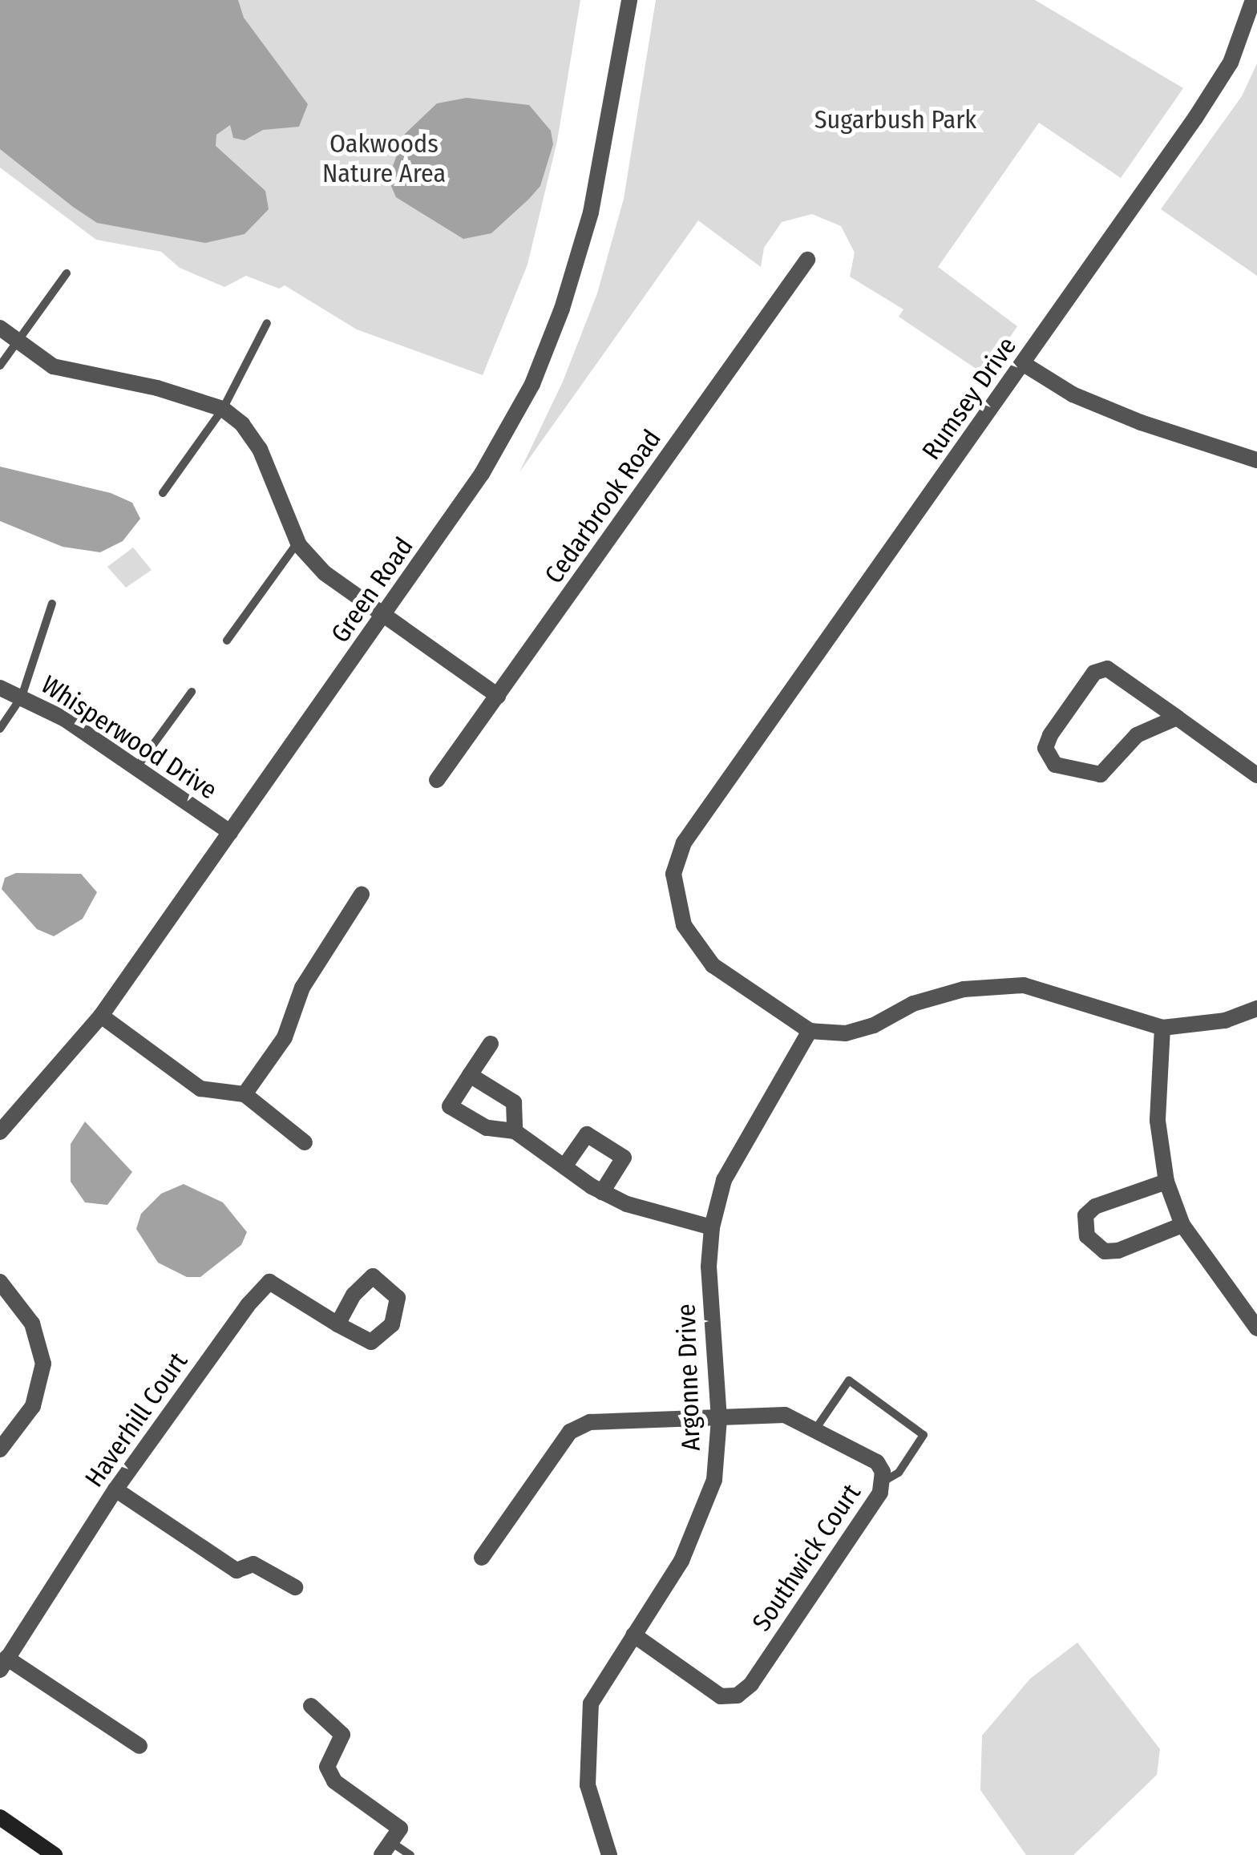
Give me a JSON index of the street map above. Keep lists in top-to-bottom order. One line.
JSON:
{"streets":{"street":["Rumsey Drive","Cedarbrook Road","Green Road","Whisperwood Drive","Argonne Drive","Haverhill Court","Southwick Court"]},"crossings":[["Rumsey Drive","Argonne Drive"],["Green Road","Whisperwood Drive"],["Argonne Drive","Southwick Court"]],"parks":["Sugarbush Park","Oakwoods Nature Area"]}
